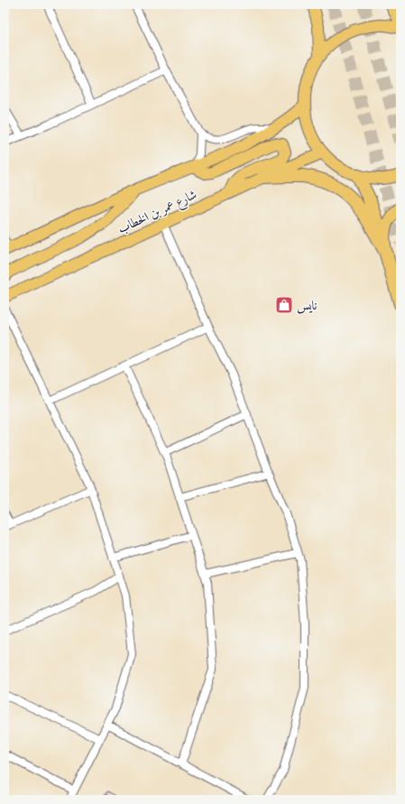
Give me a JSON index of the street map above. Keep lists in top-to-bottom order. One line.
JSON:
{"streets":{"main road":["شارع عمر بن الخطاب"]},"places":{"shop":["نايس"]}}
